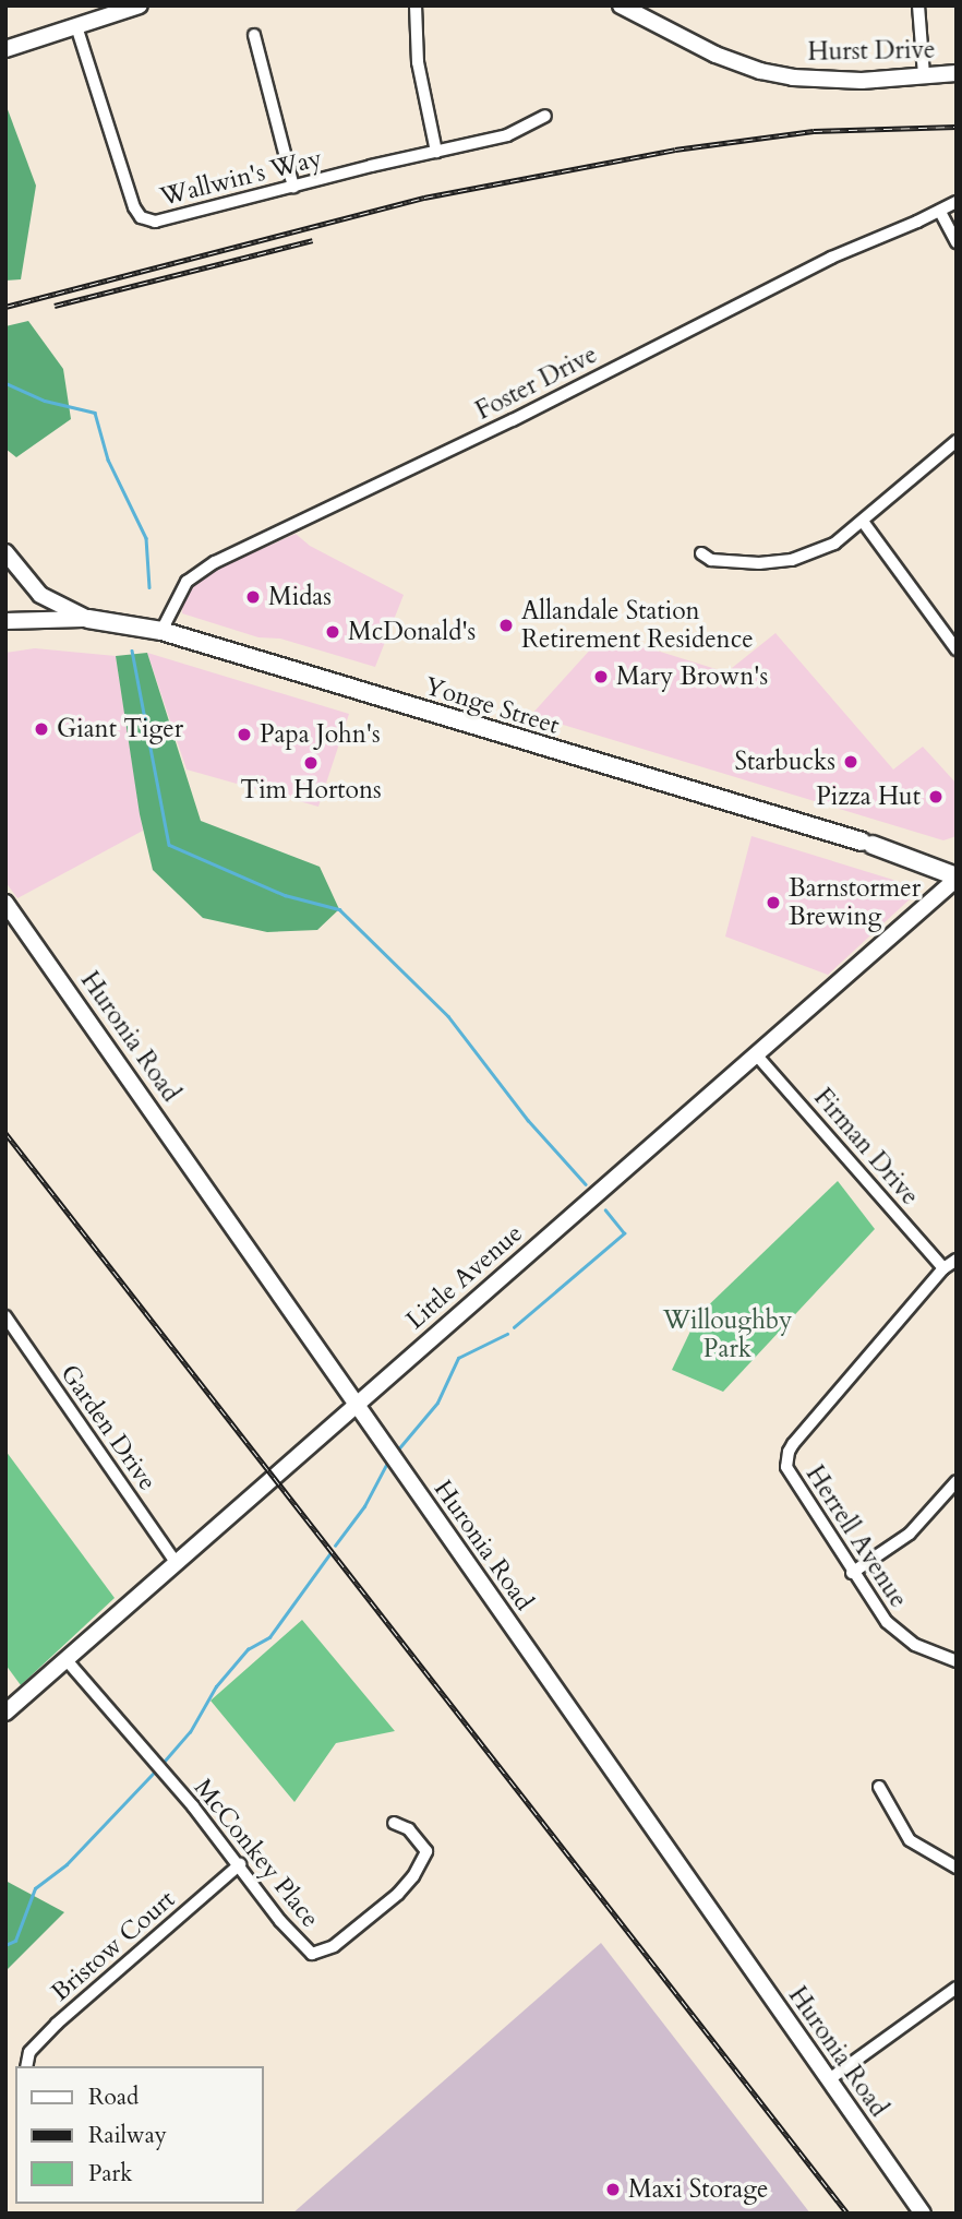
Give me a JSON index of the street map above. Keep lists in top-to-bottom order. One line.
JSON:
{"streets":{"main road":["Hurst Drive","Yonge Street","Huronia Road","Little Avenue"],"street":["Wallwin's Way","Foster Drive","Firman Drive","Garden Drive","Herrell Avenue","McConkey Place","Bristow Court"]},"crossings":[["Foster Drive","Yonge Street"],["Yonge Street","Little Avenue"],["Huronia Road","Little Avenue"],["Firman Drive","Little Avenue"],["Firman Drive","Herrell Avenue"],["Little Avenue","Garden Drive"],["Little Avenue","McConkey Place"],["McConkey Place","Bristow Court"]],"parks":["Willoughby Park"],"places":["Midas","Allandale Station Retirement Residence","McDonald's","Mary Brown's","Giant Tiger","Papa John's","Starbucks","Tim Hortons","Pizza Hut","Barnstormer Brewing","Maxi Storage"],"legend":["Road","Railway","Park"]}
